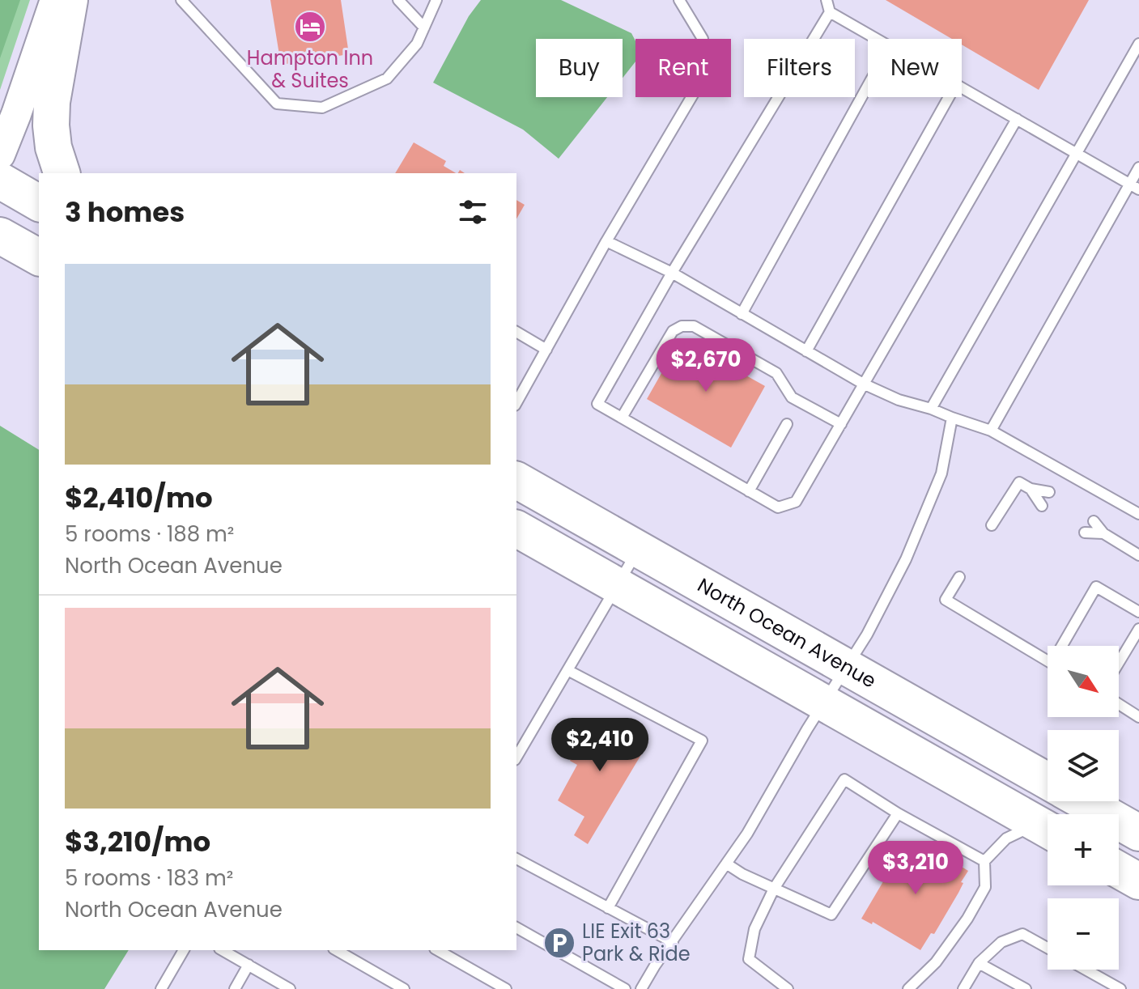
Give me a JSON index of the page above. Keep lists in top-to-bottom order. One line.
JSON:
{"streets":{"highway":["North Ocean Avenue"]},"places":{"hotel":["Hampton Inn & Suites"],"parking":["LIE Exit 63 Park & Ride"]},"north":"bottom right","page":{"chip":["Buy","Rent","Filters","New"],"heading":"3 homes","list":[{"name":"$2,410/mo","note":"5 rooms · 188 m² · North Ocean Avenue"},{"name":"$3,210/mo","note":"5 rooms · 183 m² · North Ocean Avenue"}],"price":["$2,670","$2,410","$3,210"],"map_buttons":["+","−"]}}
